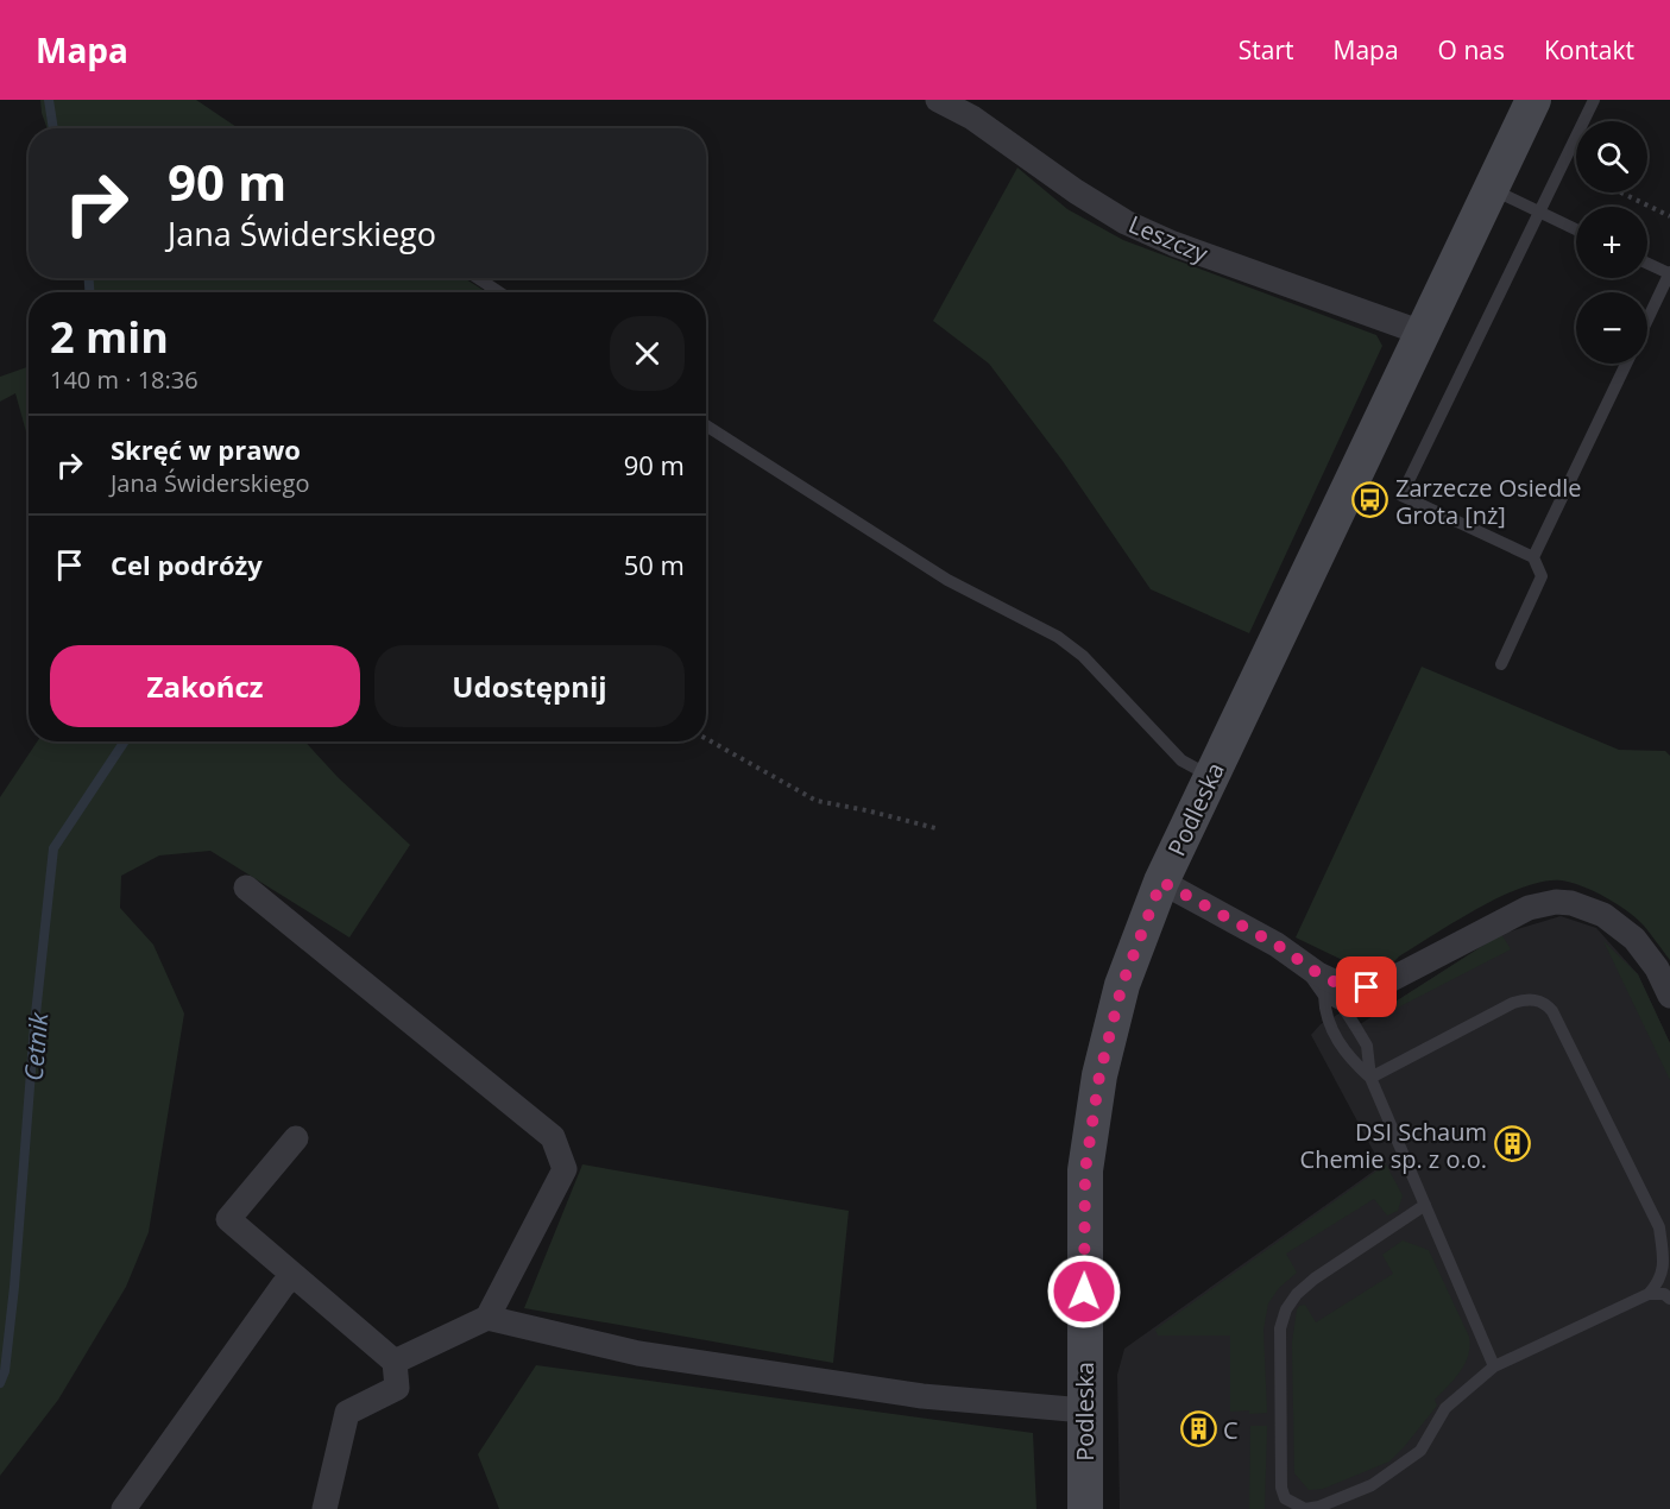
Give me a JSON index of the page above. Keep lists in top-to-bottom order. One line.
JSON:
{"streets":{"street":["Leszczy","Podleska"]},"crossings":[["Leszczy","Podleska"]],"water":["Cetnik"],"places":{"bus stop":["Zarzecze Osiedle Grota [nż]"],"building":["DSI Schaum Chemie sp. z o.o.","C"]},"page":{"header":"Mapa","nav":["Start","Mapa","O nas","Kontakt"],"map_buttons":["+","−"],"turn":["90 m","Jana Świderskiego"],"heading":["2 min","140 m · 18:36"],"list":[{"name":"Skręć w prawo","note":"Jana Świderskiego","value":"90 m"},{"name":"Cel podróży","value":"50 m"}],"buttons":["Zakończ","Udostępnij"]}}
